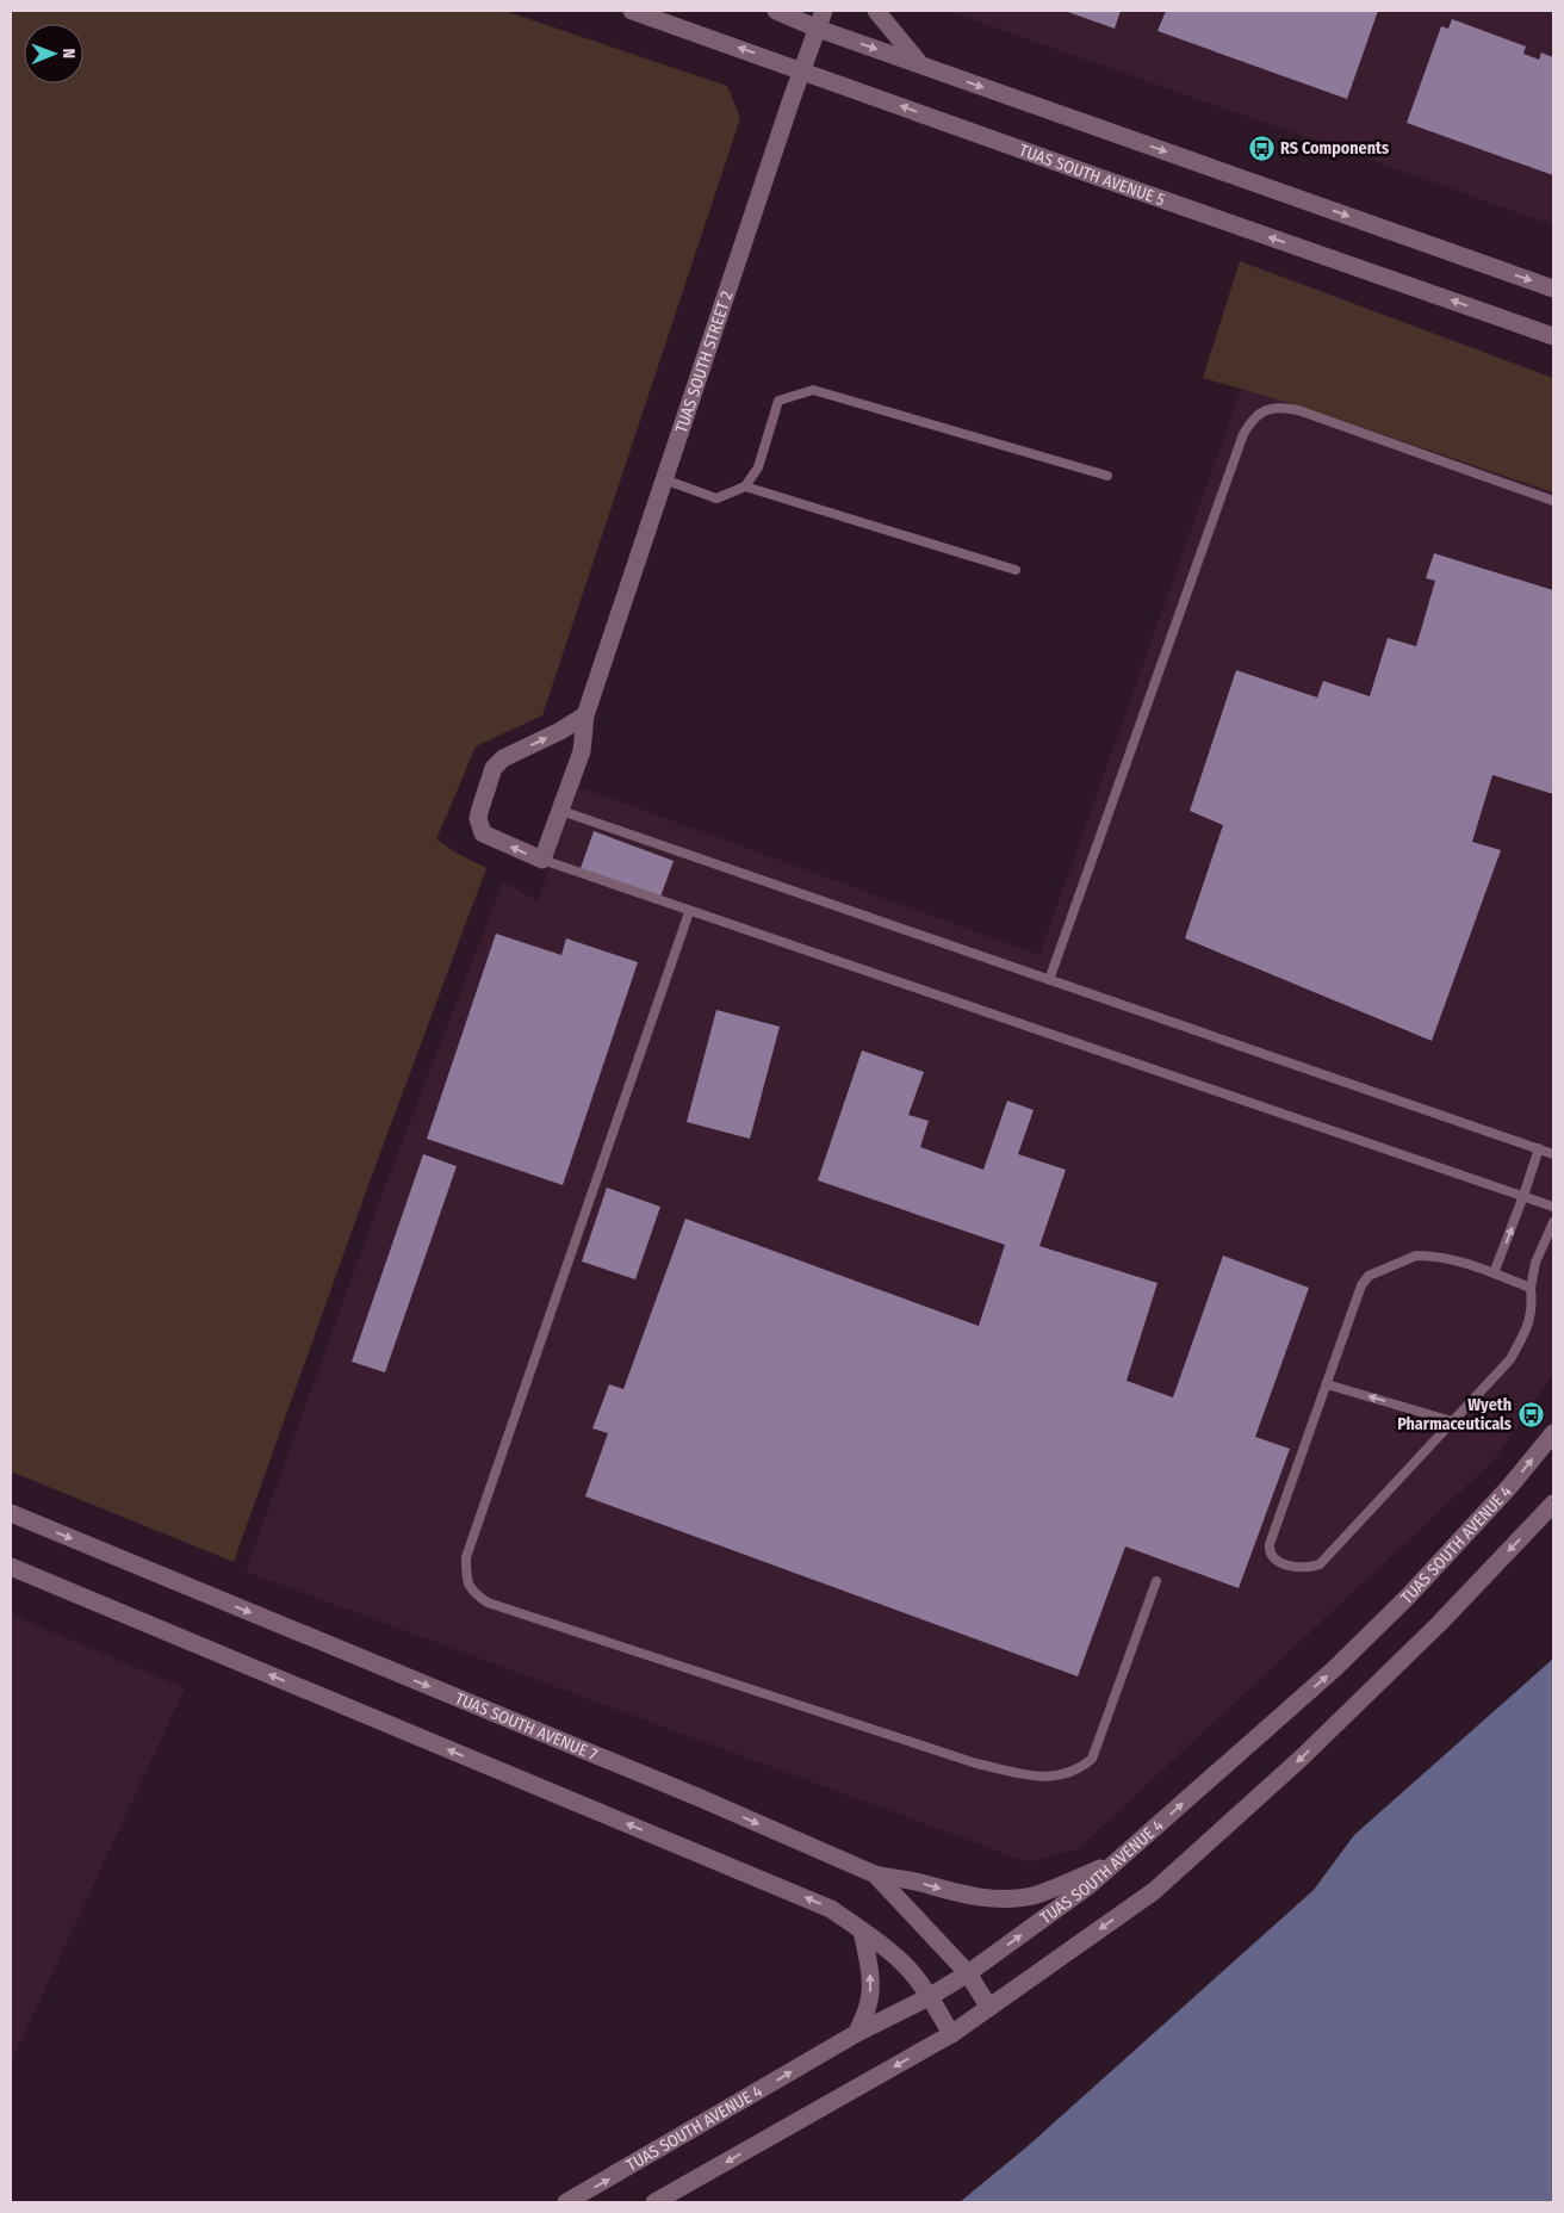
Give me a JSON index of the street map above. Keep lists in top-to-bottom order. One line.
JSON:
{"streets":{"street":["TUAS SOUTH AVENUE 5","TUAS SOUTH STREET 2","TUAS SOUTH AVENUE 4","TUAS SOUTH AVENUE 7"]},"crossings":[["TUAS SOUTH AVENUE 5","TUAS SOUTH STREET 2"],["TUAS SOUTH AVENUE 4","TUAS SOUTH AVENUE 7"]],"places":{"bus stop":["RS Components","Wyeth Pharmaceuticals"]},"north":"right"}
